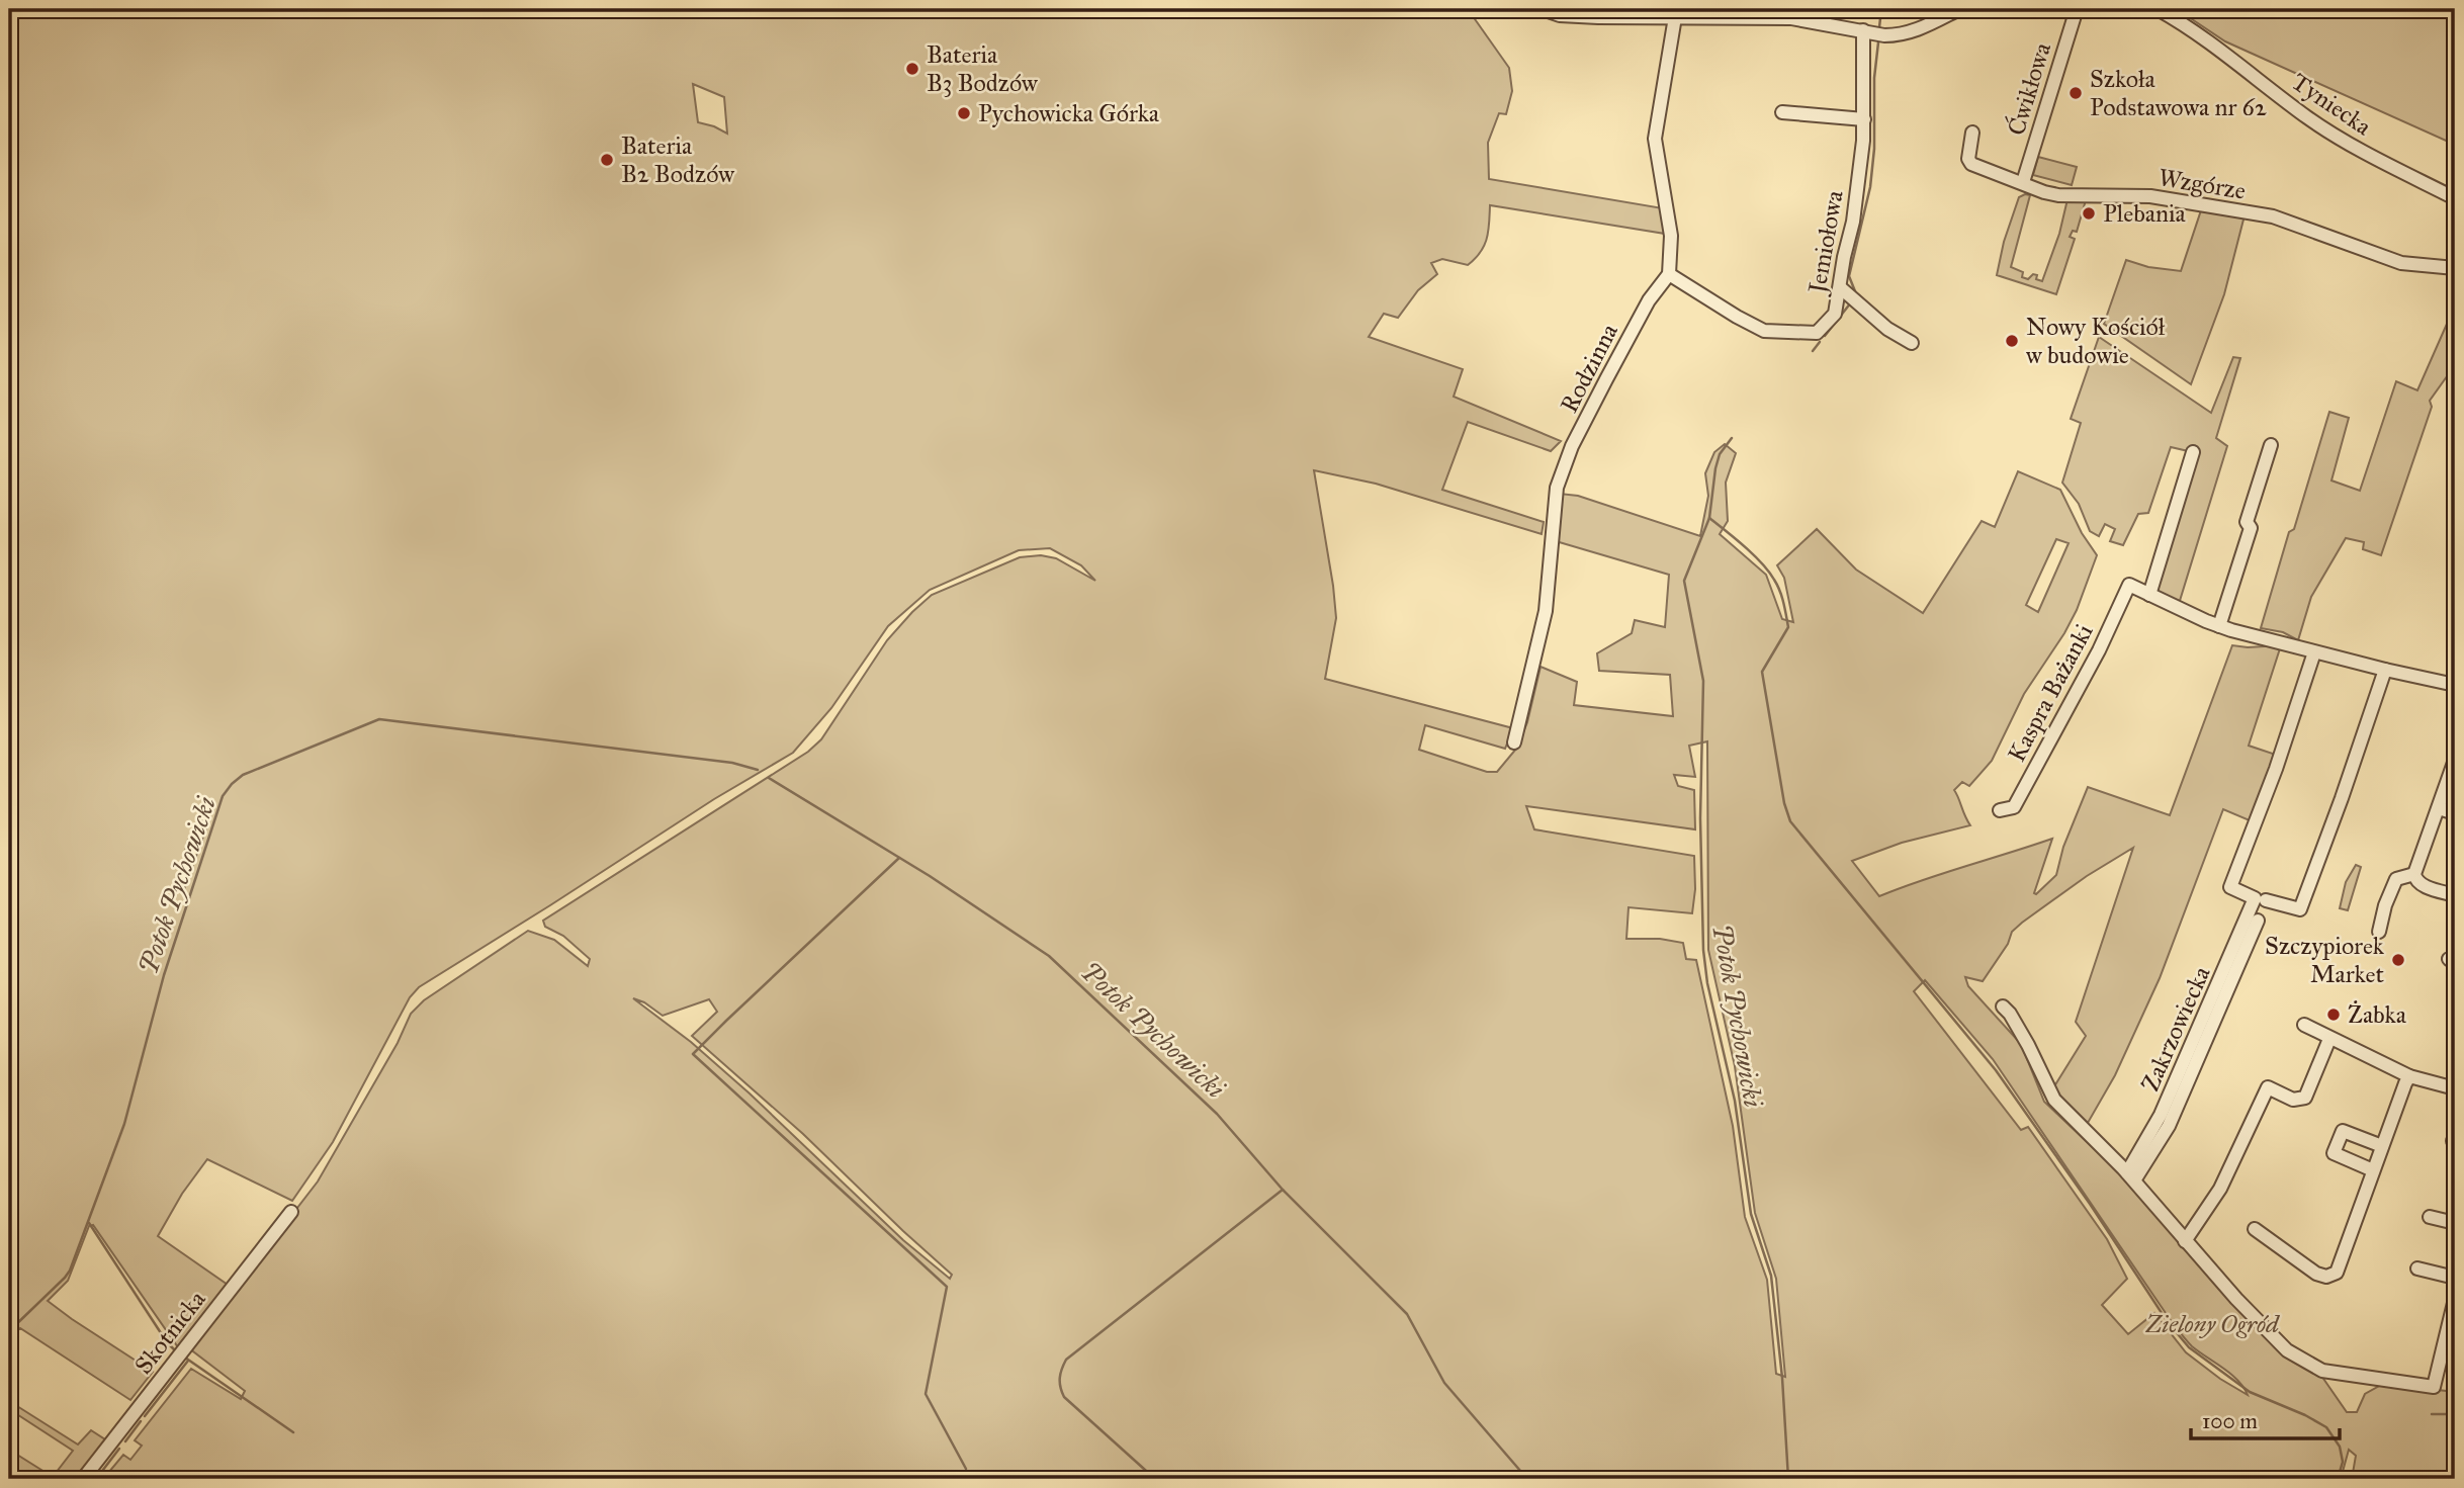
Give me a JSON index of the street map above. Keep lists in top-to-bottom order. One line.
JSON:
{"streets":{"street":["Ćwikłowa","Tyniecka","Wzgórze","Jemiołowa","Rodzinna","Kaspra Bażanki","Zakrzowiecka","Skotnicka"]},"crossings":[["Ćwikłowa","Wzgórze"],["Jemiołowa","Rodzinna"]],"water":["Potok Pychowicki"],"parks":["Zielony Ogród"],"places":["Bateria B3 Bodzów","Szkoła Podstawowa nr 62","Pychowicka Górka","Bateria B2 Bodzów","Plebania","Nowy Kościół w budowie","Szczypiorek Market","Żabka"],"scale_bar":"100 m"}
